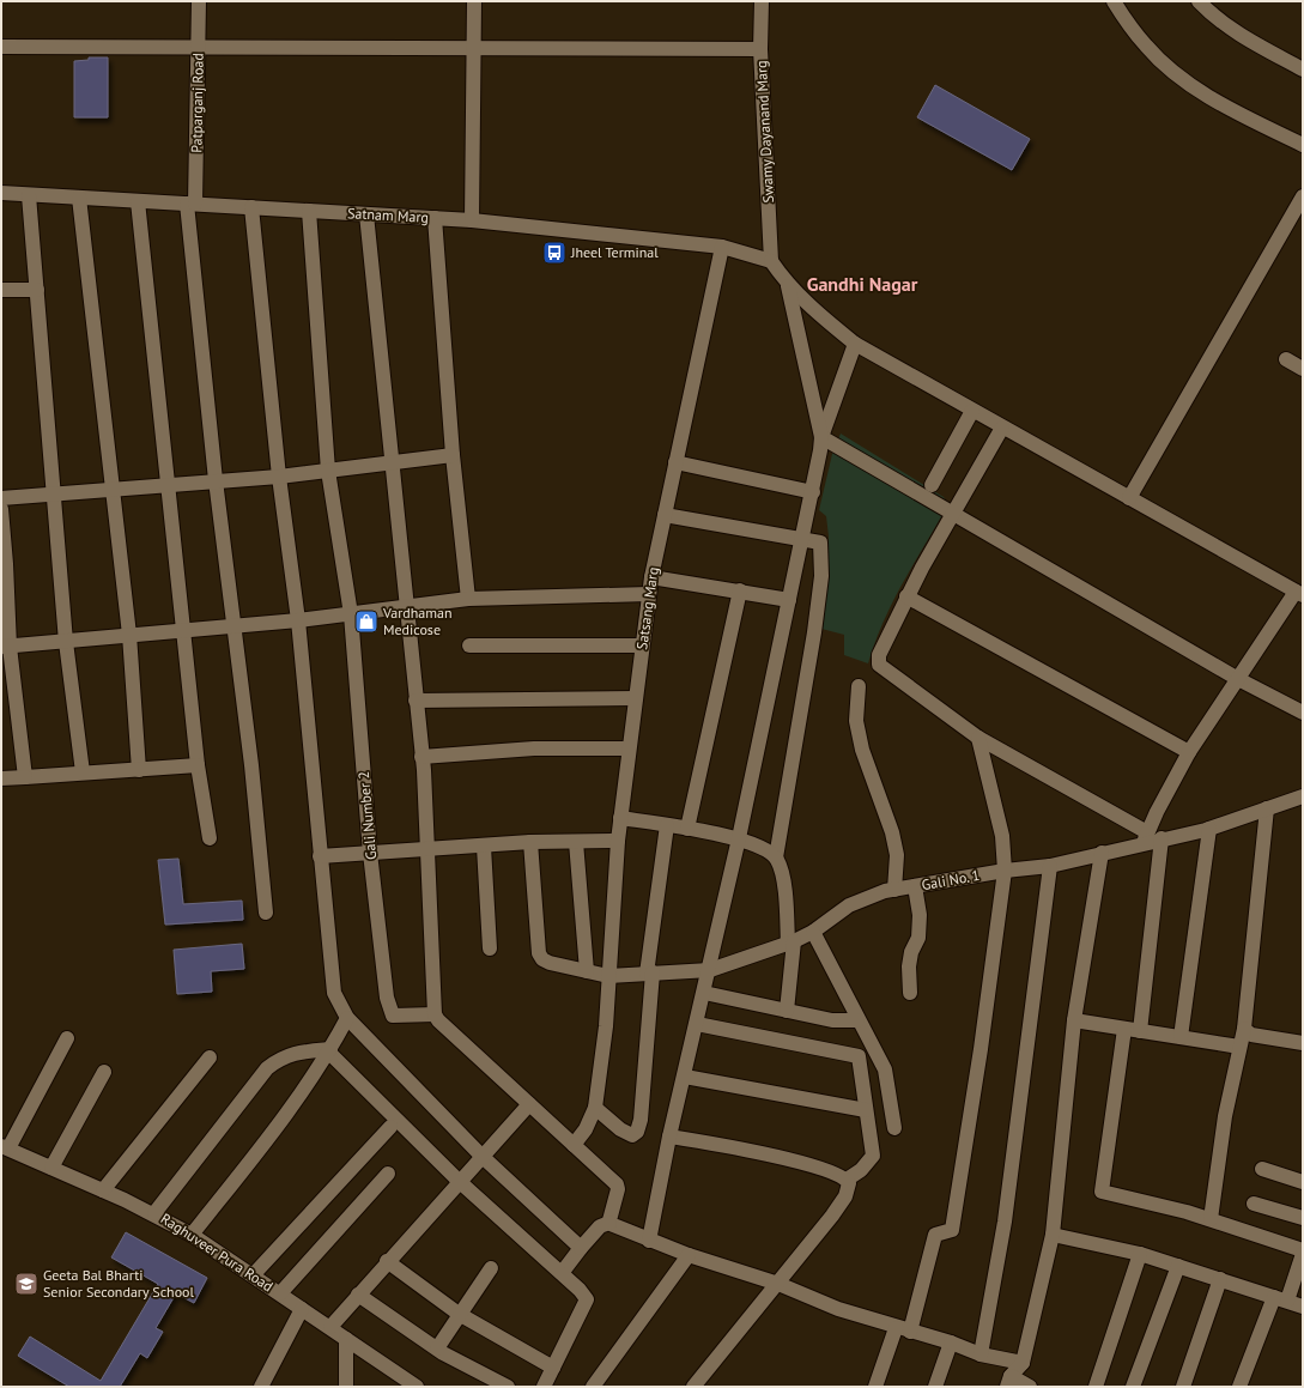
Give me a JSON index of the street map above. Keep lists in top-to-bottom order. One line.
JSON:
{"streets":{"street":["Patparganj Road","Swamy Dayanand Marg","Satnam Marg","Satsang Marg","Gali Number 2","Gali No. 1","Raghuveer Pura Road"]},"crossings":[["Patparganj Road","Satnam Marg"],["Swamy Dayanand Marg","Satnam Marg"],["Satnam Marg","Satsang Marg"],["Satnam Marg","Gali Number 2"],["Satsang Marg","Gali No. 1"]],"districts":["Gandhi Nagar"],"places":{"bus stop":["Jheel Terminal"],"shop":["Vardhaman Medicose"],"school or university":["Geeta Bal Bharti Senior Secondary School"]}}
